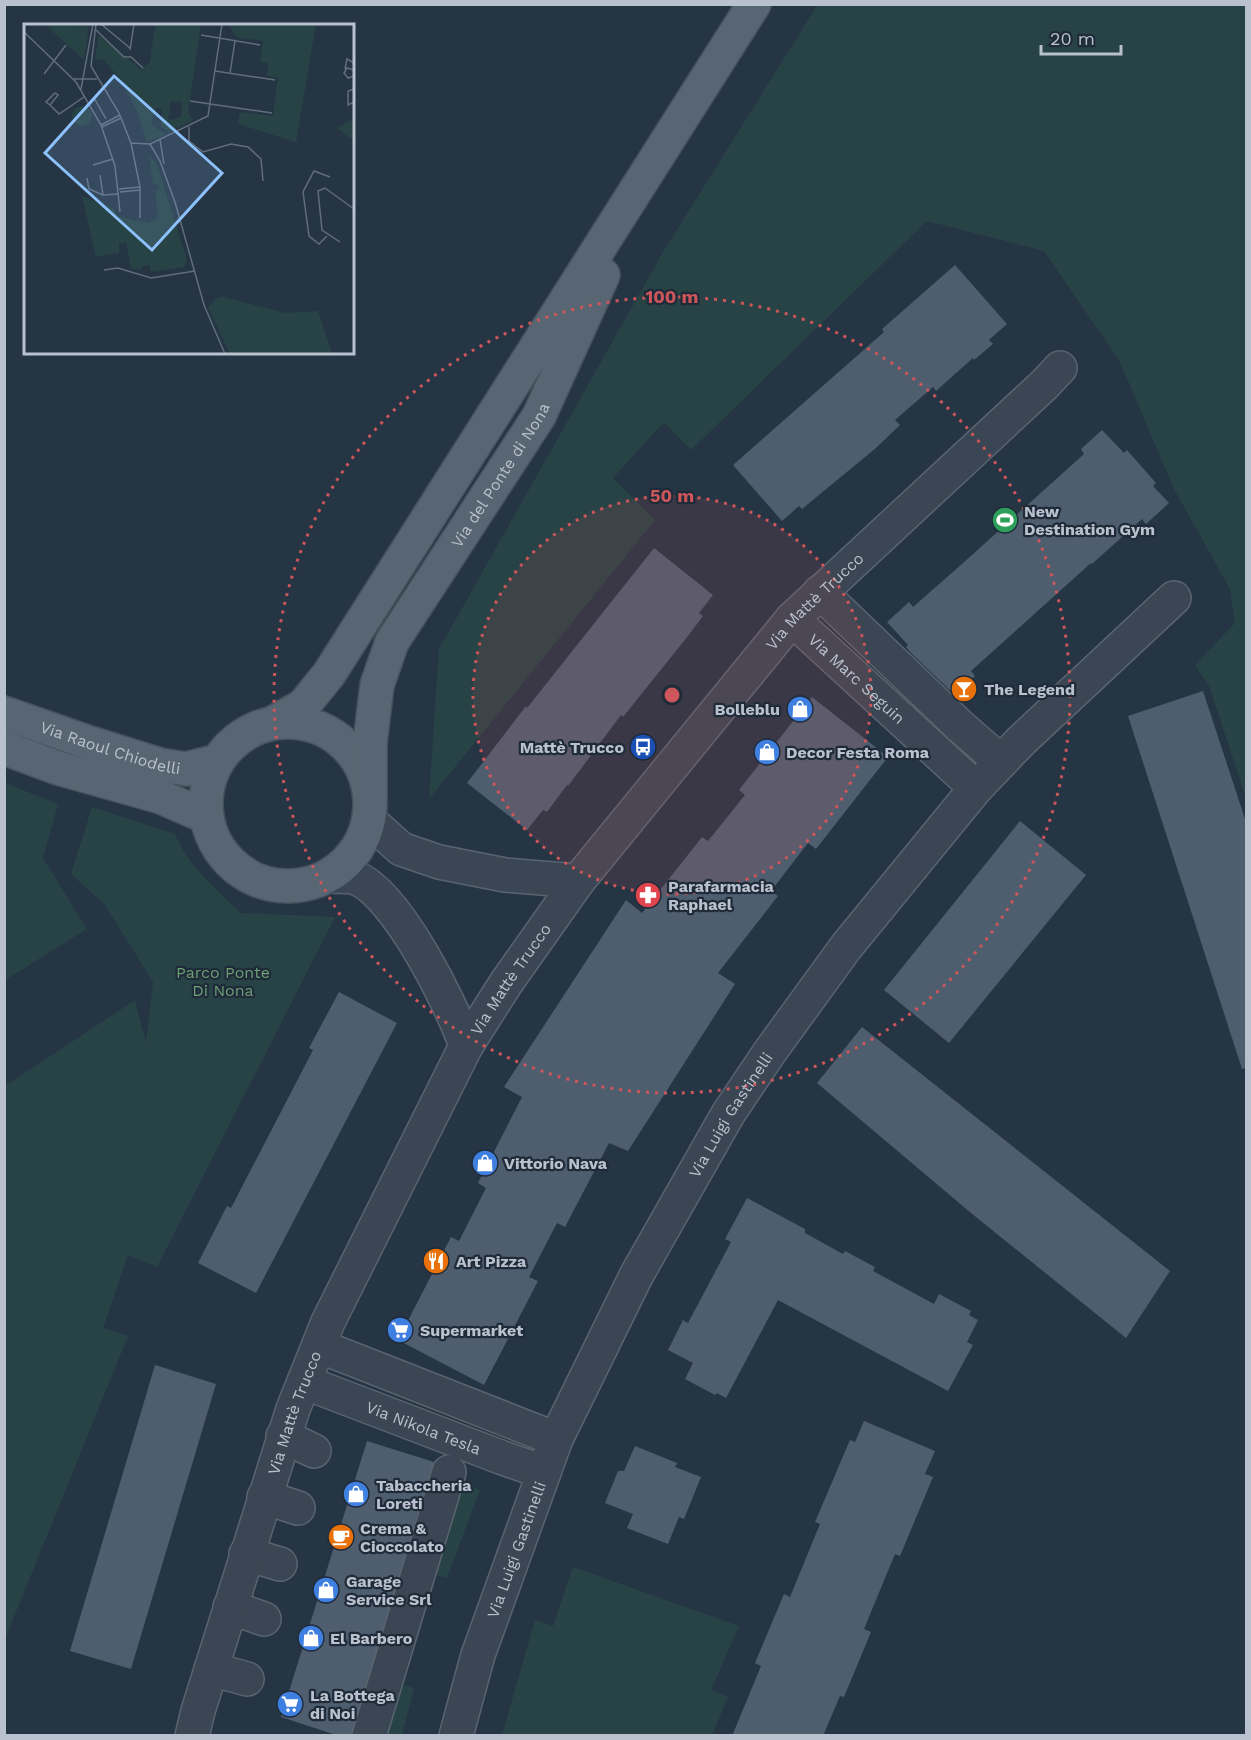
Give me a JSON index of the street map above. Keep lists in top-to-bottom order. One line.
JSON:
{"streets":{"main road":["Via del Ponte di Nona","Via Raoul Chiodelli"],"street":["Via Mattè Trucco","Via Marc Seguin","Via Luigi Gastinelli","Via Nikola Tesla"]},"crossings":[["Via del Ponte di Nona","Via Raoul Chiodelli"],["Via Mattè Trucco","Via Marc Seguin"],["Via Mattè Trucco","Via Nikola Tesla"],["Via Marc Seguin","Via Luigi Gastinelli"],["Via Luigi Gastinelli","Via Nikola Tesla"]],"parks":["Parco Ponte Di Nona"],"places":{"sports":["New Destination Gym"],"bar":["The Legend"],"shop":["Bolleblu","Decor Festa Roma","Vittorio Nava","Tabaccheria Loreti","Garage Service Srl","El Barbero"],"bus stop":["Mattè Trucco"],"pharmacy":["Parafarmacia Raphael"],"restaurant":["Art Pizza"],"supermarket":["Supermarket","La Bottega di Noi"],"cafe":["Crema & Cioccolato"]},"scale_bar":"20 m","rings":["100 m","50 m"]}
